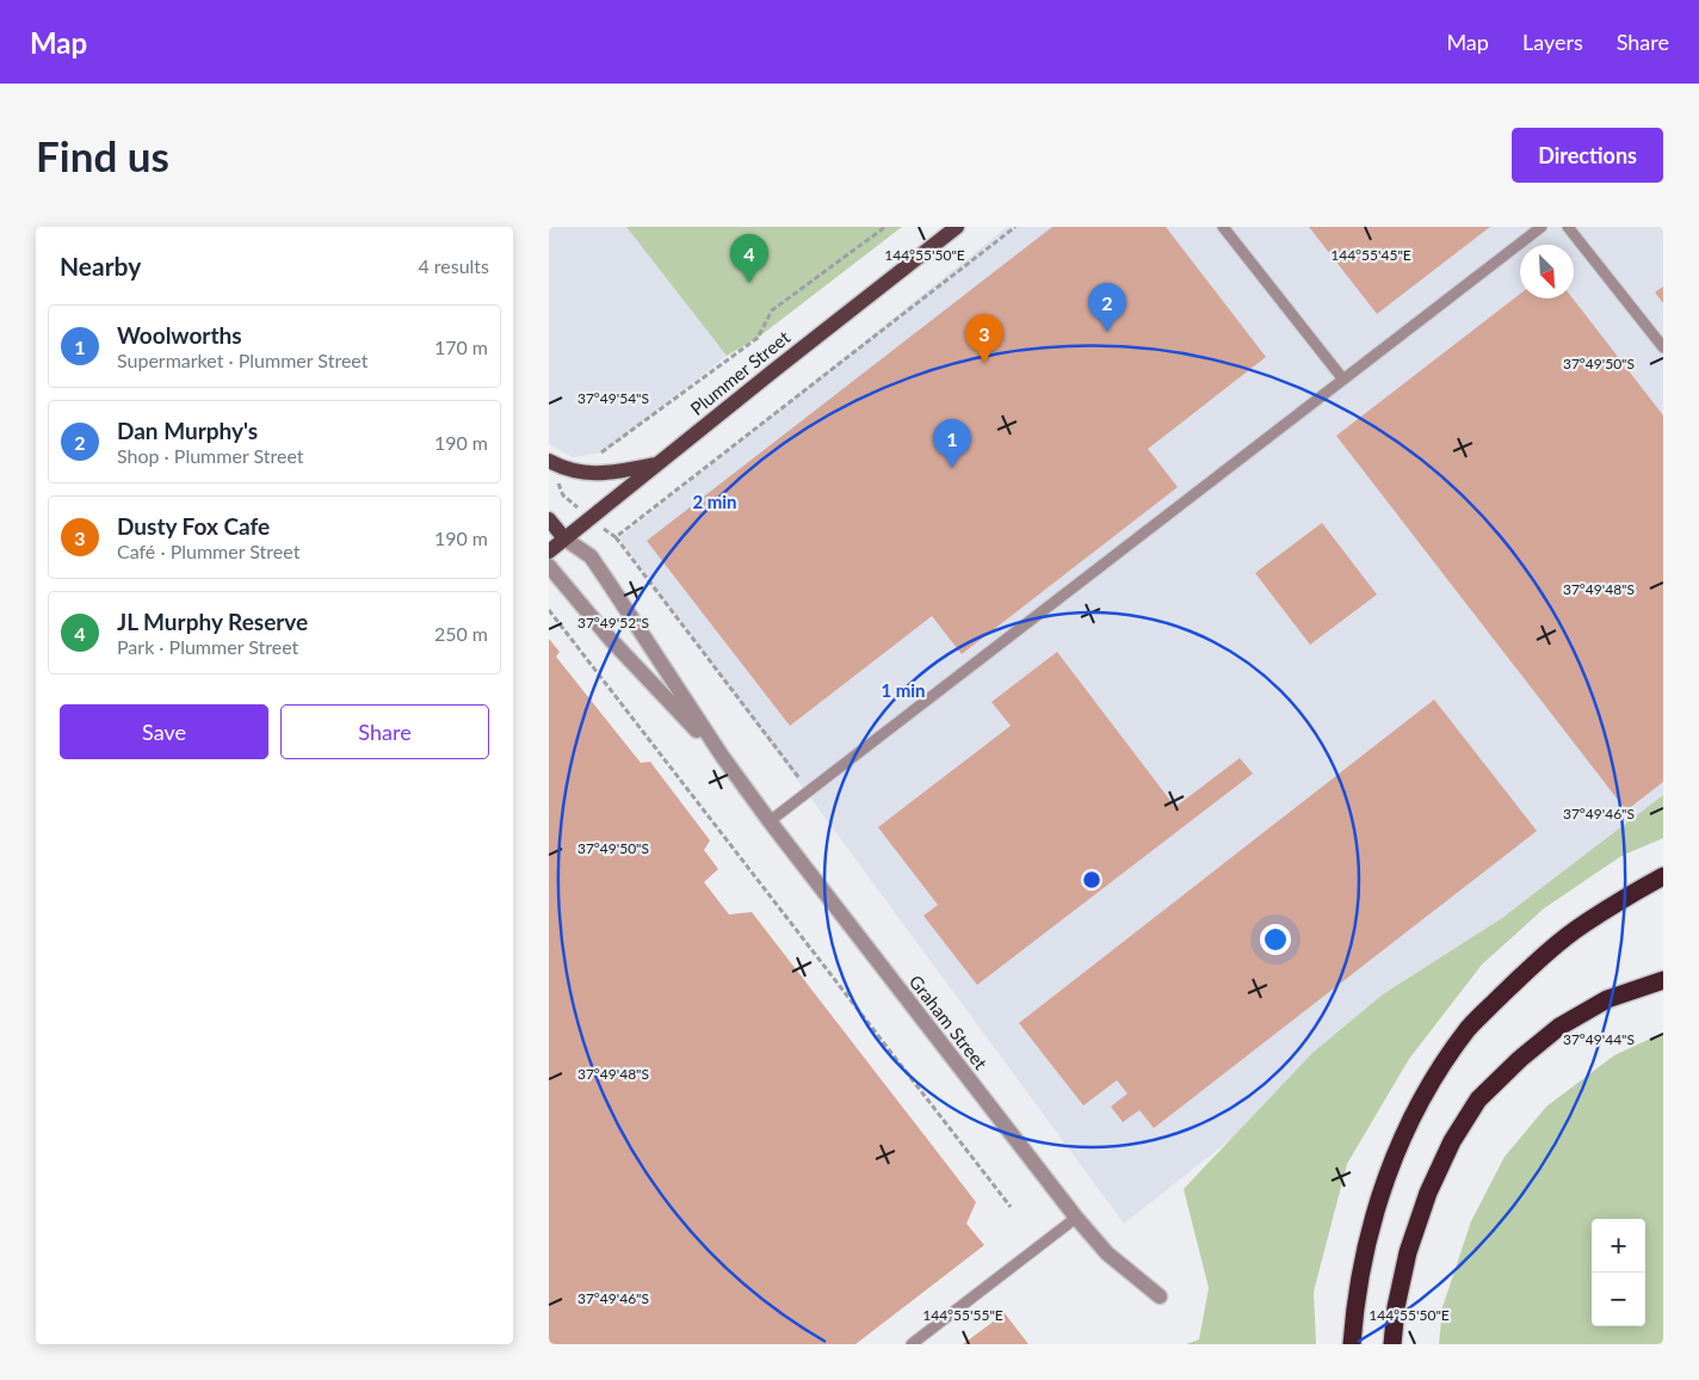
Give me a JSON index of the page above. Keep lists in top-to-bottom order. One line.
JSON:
{"streets":{"main road":["Plummer Street","Graham Street"]},"crossings":[["Plummer Street","Graham Street"]],"north":"bottom right","page":{"header":"Map","nav":["Map","Layers","Share"],"buttons":["Directions",["Save","Share"]],"title":"Find us","heading":["Nearby","4 results"],"pins":["4","2","3","1"],"list":[{"mark":"1","name":"Woolworths","note":"Supermarket · Plummer Street","value":"170 m"},{"mark":"2","name":"Dan Murphy's","note":"Shop · Plummer Street","value":"190 m"},{"mark":"3","name":"Dusty Fox Cafe","note":"Café · Plummer Street","value":"190 m"},{"mark":"4","name":"JL Murphy Reserve","note":"Park · Plummer Street","value":"250 m"}],"map_buttons":["+","−"]},"coordinates":["144°55'50\"E","144°55'45\"E","37°49'50\"S","37°49'54\"S","37°49'48\"S","37°49'52\"S","37°49'46\"S","37°49'44\"S","144°55'55\"E"],"rings":["2 min","1 min"]}
